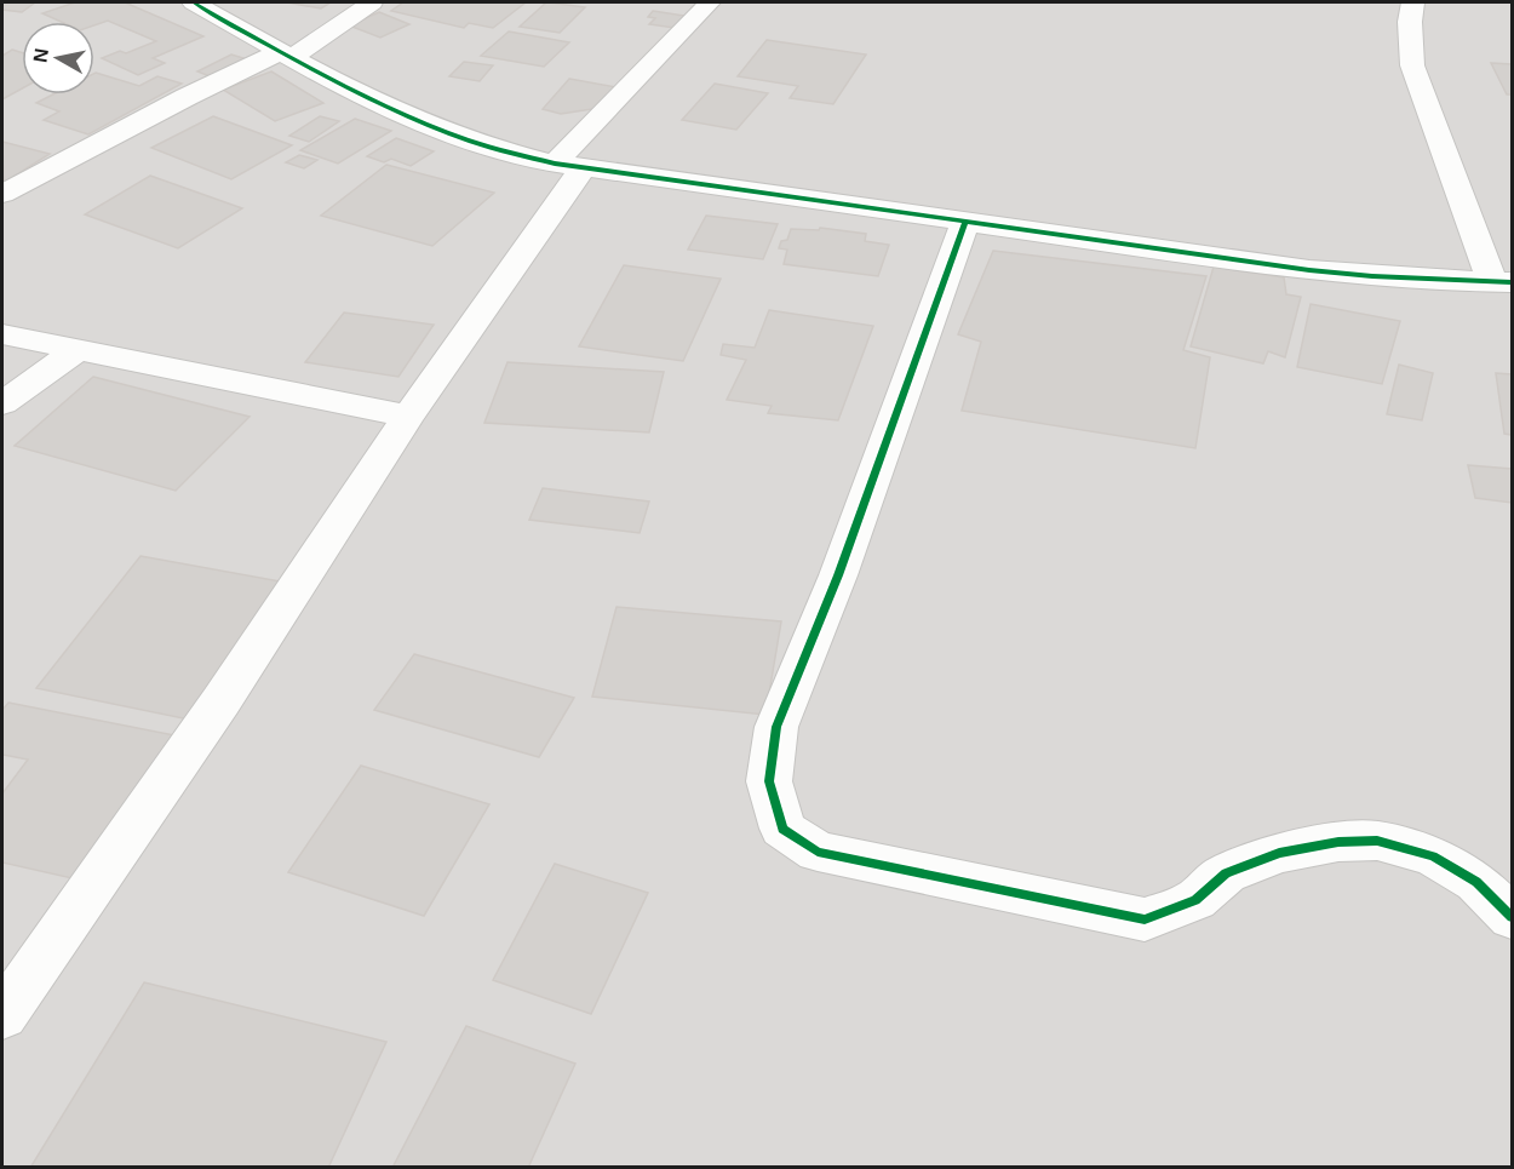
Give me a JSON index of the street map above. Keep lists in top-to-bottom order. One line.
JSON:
{"north":"left"}
